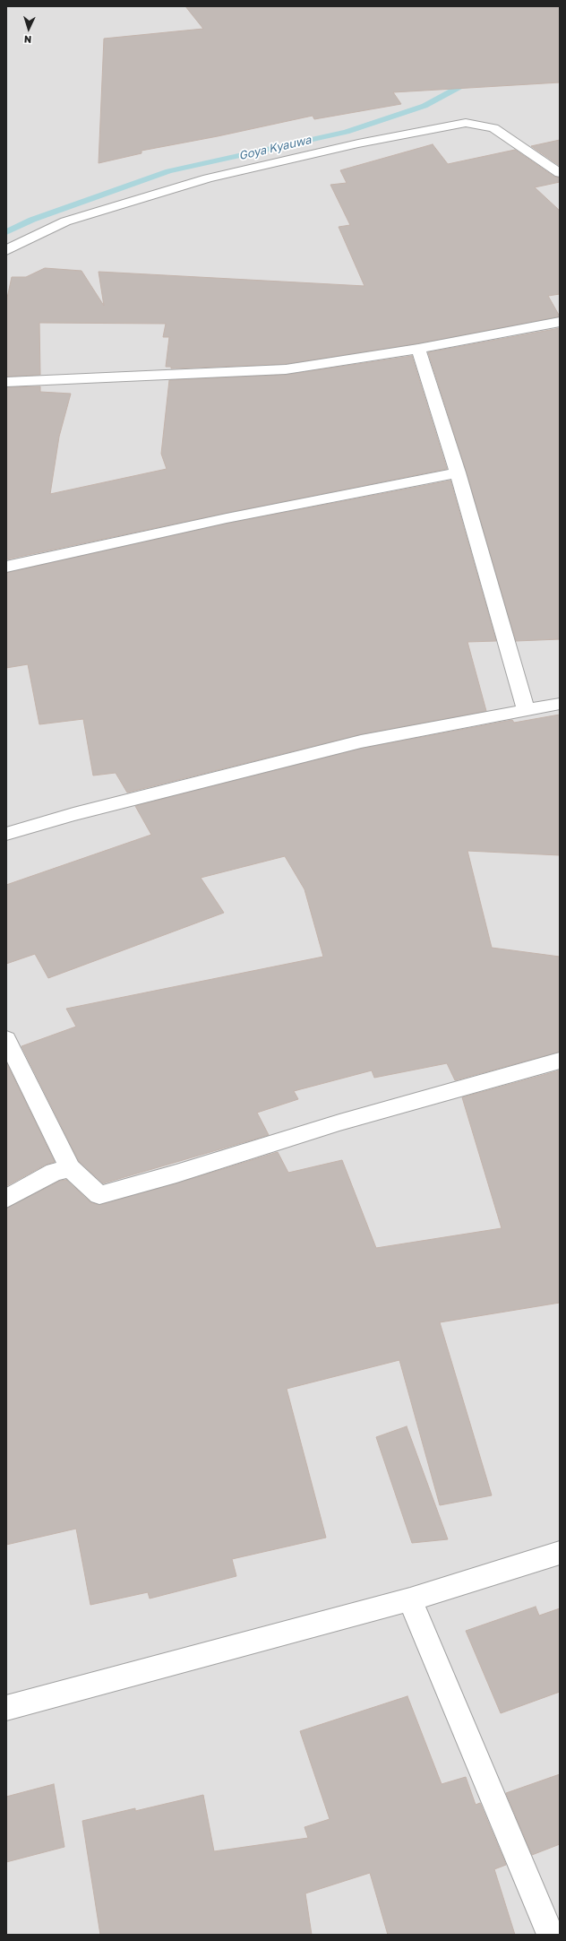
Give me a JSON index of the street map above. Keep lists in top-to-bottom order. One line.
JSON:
{"water":["Goya Kyauwa"],"north":"bottom"}
